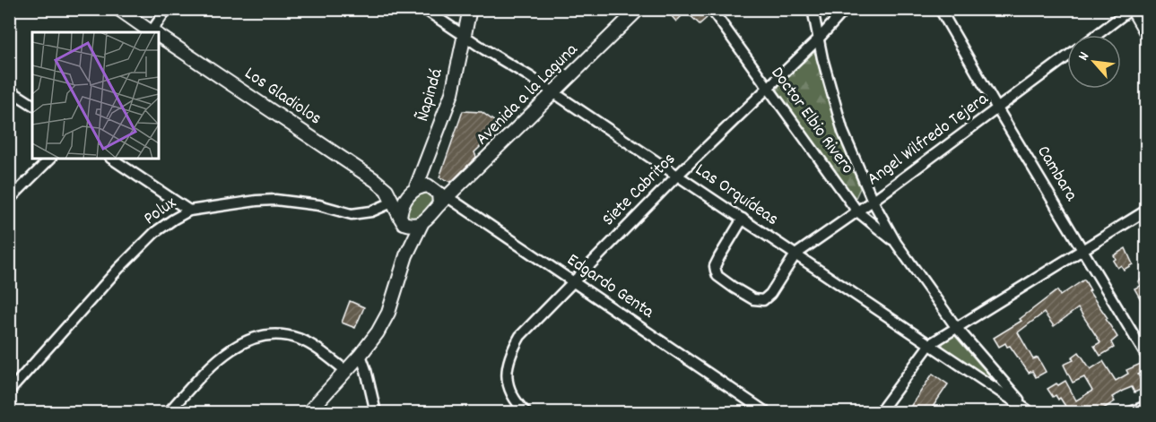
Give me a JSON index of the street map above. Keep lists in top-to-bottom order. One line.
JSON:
{"streets":{"street":["Ñapindá","Avenida a la Laguna","Los Gladiolos","Doctor Elbio Rivero","Angel Wilfredo Tejera","Cambara","Siete Cabritos","Las Orquídeas","Polux","Edgardo Genta"]},"crossings":[["Ñapindá","Avenida a la Laguna"],["Ñapindá","Las Orquídeas"],["Ñapindá","Edgardo Genta"],["Avenida a la Laguna","Las Orquídeas"],["Avenida a la Laguna","Edgardo Genta"],["Doctor Elbio Rivero","Angel Wilfredo Tejera"],["Doctor Elbio Rivero","Siete Cabritos"],["Angel Wilfredo Tejera","Cambara"],["Angel Wilfredo Tejera","Las Orquídeas"],["Siete Cabritos","Las Orquídeas"],["Siete Cabritos","Edgardo Genta"]],"north":"top left"}
